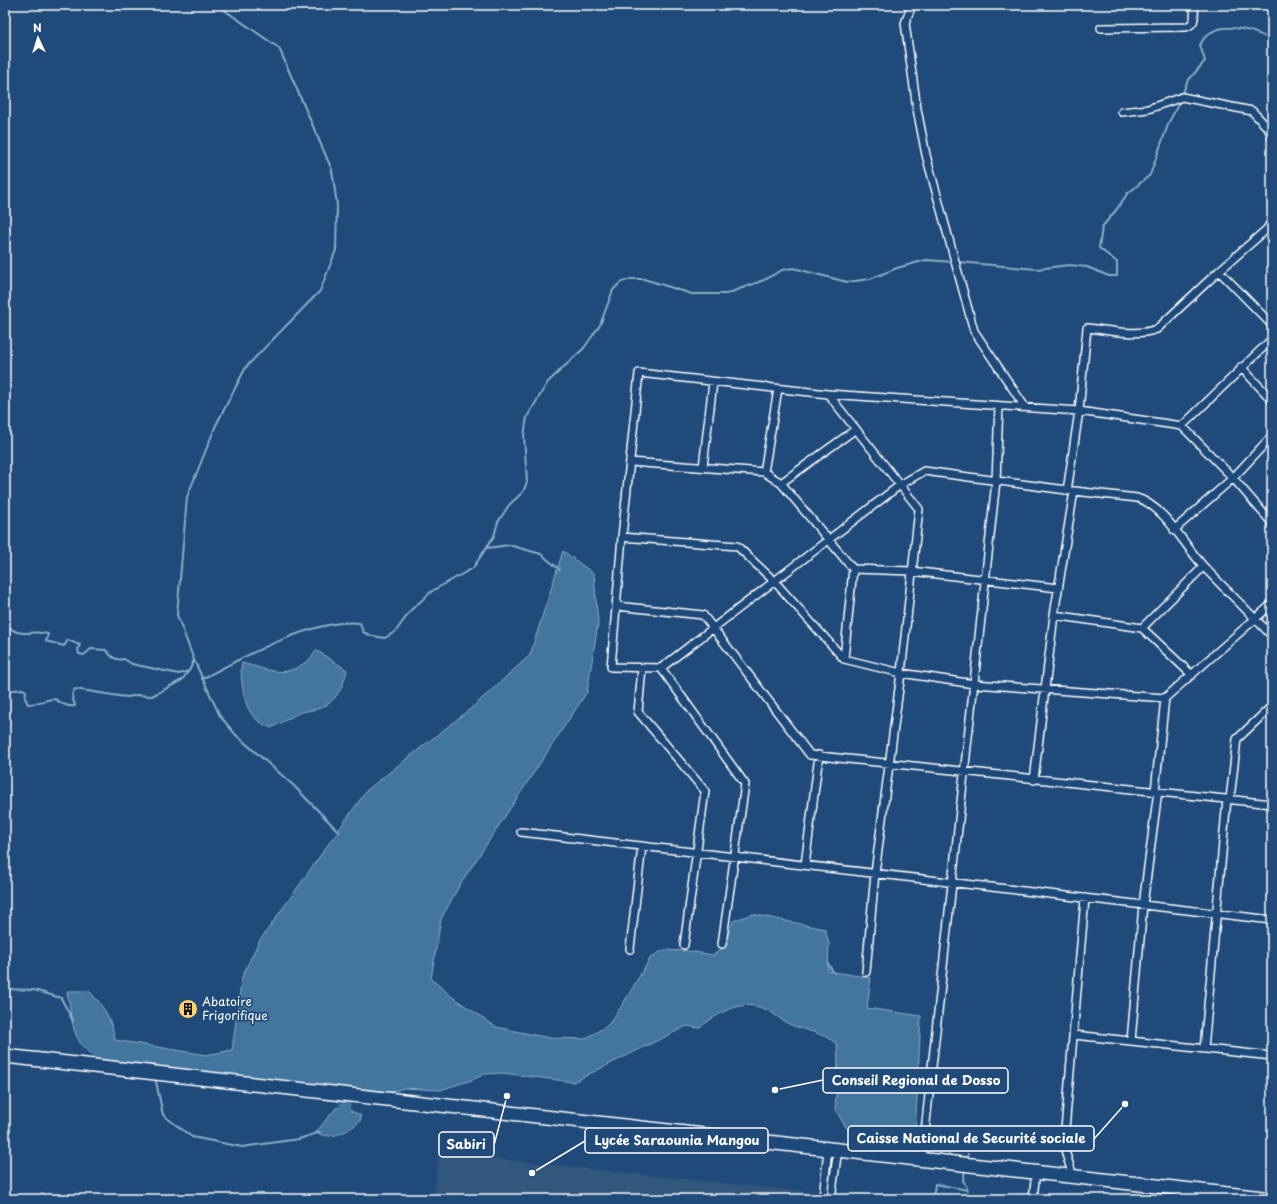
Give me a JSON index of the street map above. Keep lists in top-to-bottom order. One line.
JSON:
{"places":{"building":["Abatoire Frigorifique"],"other":["Conseil Regional de Dosso","Sabiri","Caisse National de Securité sociale","Lycée Saraounia Mangou"]},"north":"top"}
